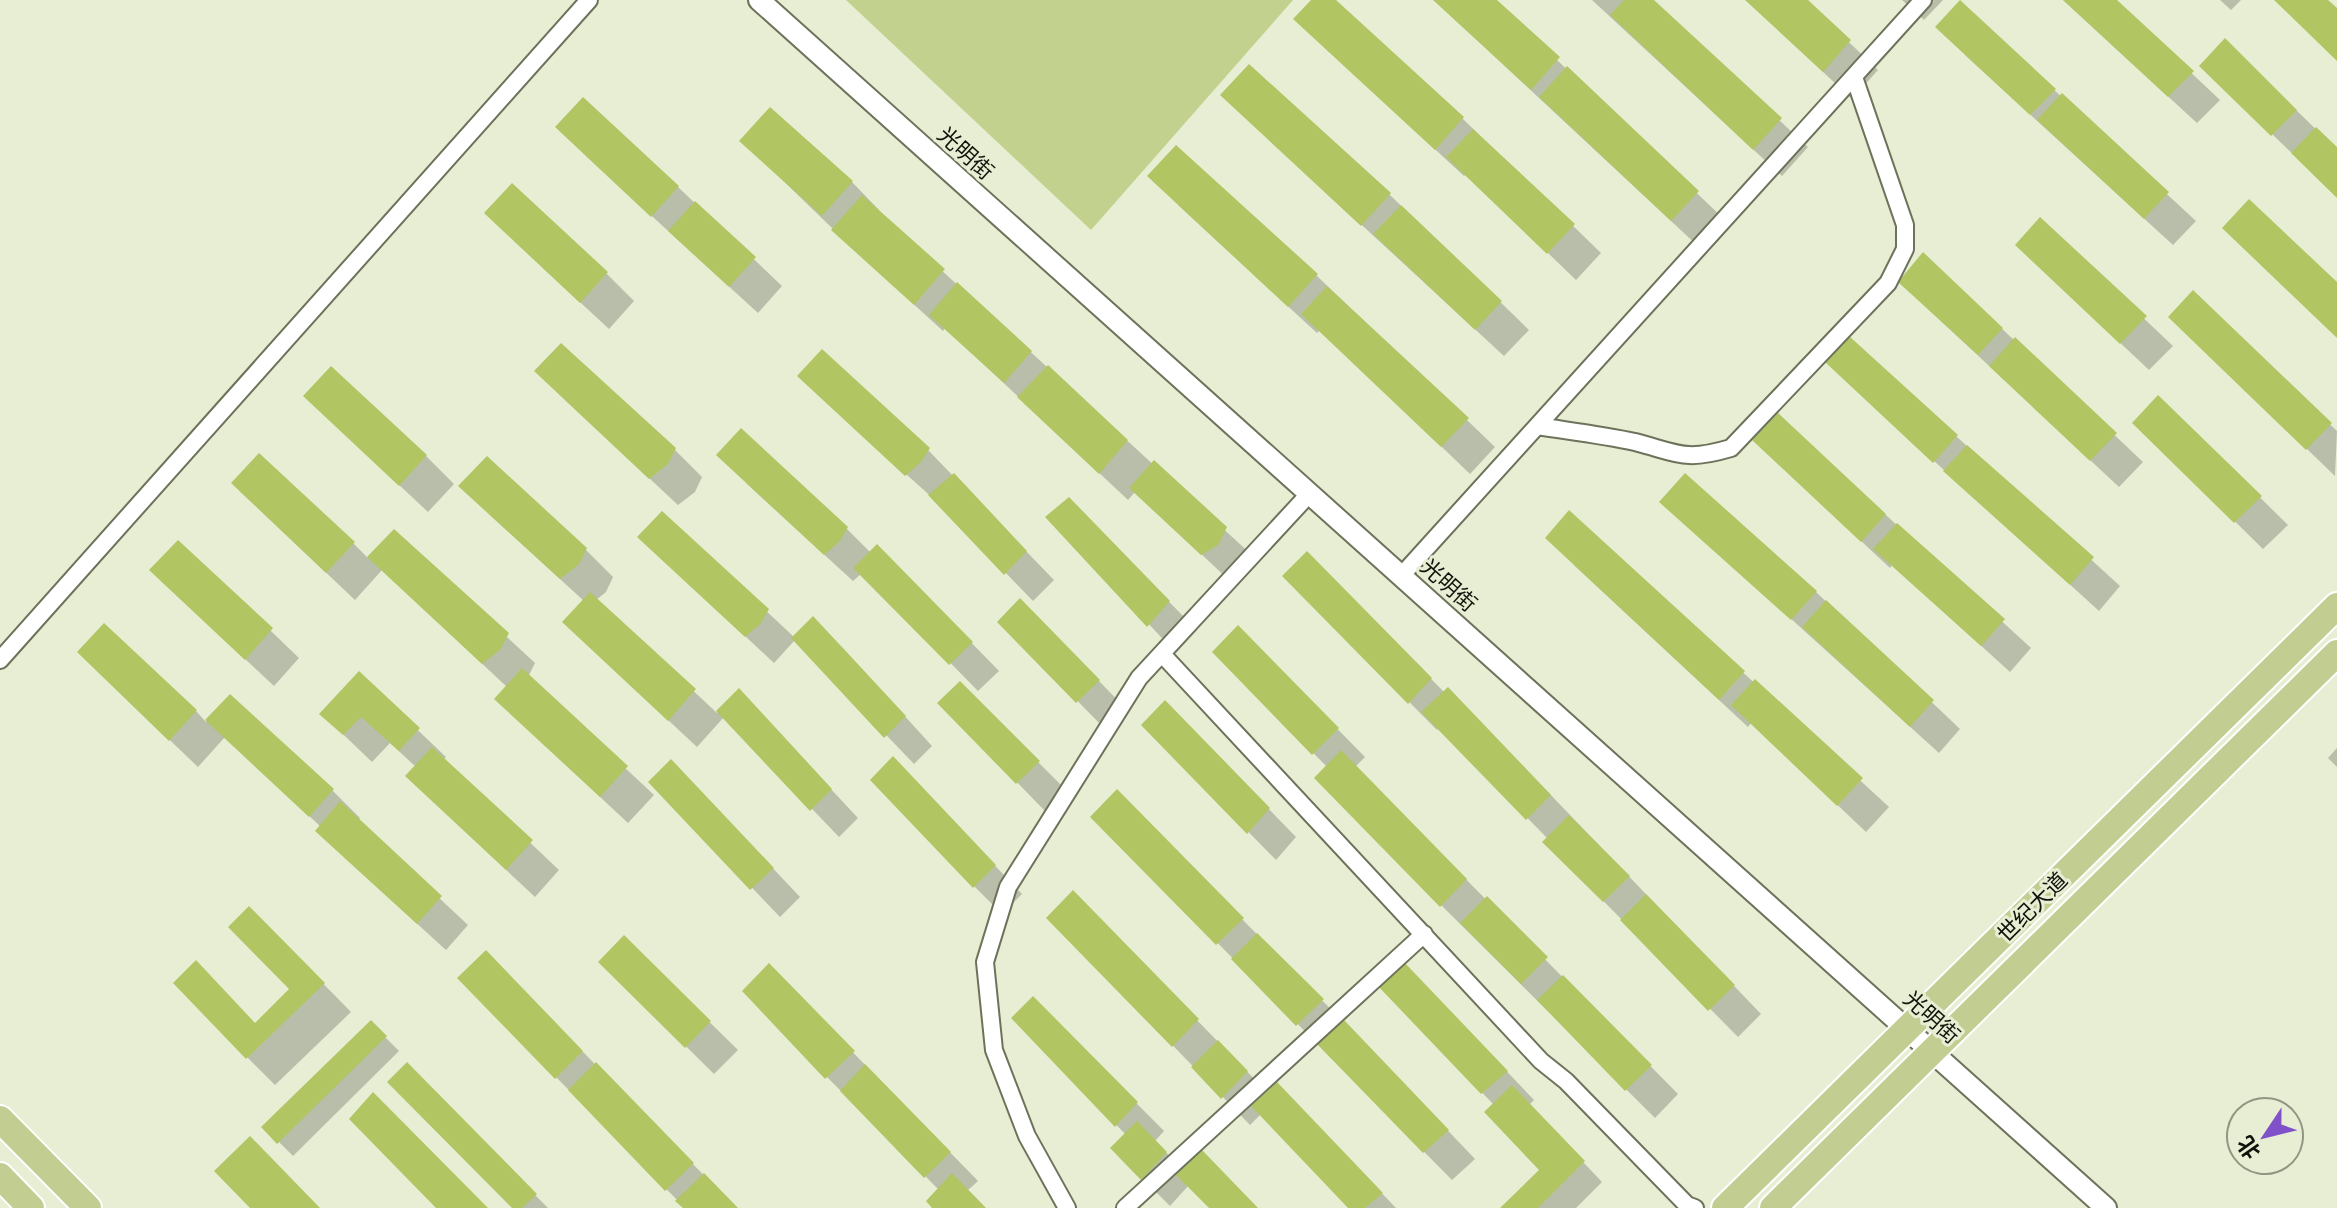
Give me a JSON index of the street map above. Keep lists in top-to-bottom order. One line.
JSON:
{"streets":{"main road":["世纪大道"],"street":["光明街"]},"crossings":[["光明街","世纪大道"]],"north":"bottom left"}
